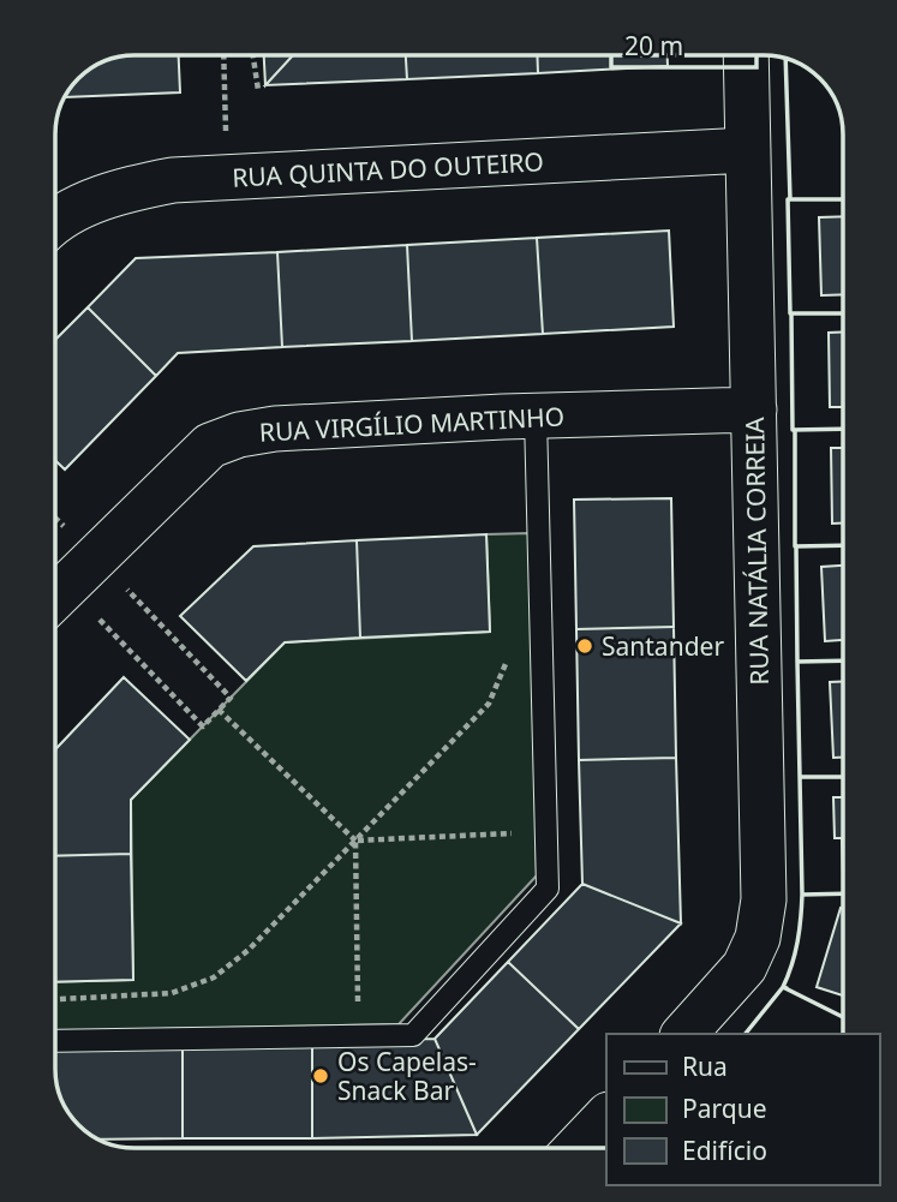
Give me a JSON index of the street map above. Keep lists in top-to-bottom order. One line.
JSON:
{"streets":{"street":["RUA QUINTA DO OUTEIRO","RUA VIRGÍLIO MARTINHO","RUA NATÁLIA CORREIA"]},"crossings":[["RUA QUINTA DO OUTEIRO","RUA NATÁLIA CORREIA"],["RUA VIRGÍLIO MARTINHO","RUA NATÁLIA CORREIA"]],"places":["Santander","Os Capelas- Snack Bar"],"legend":["Rua","Parque","Edifício"],"scale_bar":"20 m"}
